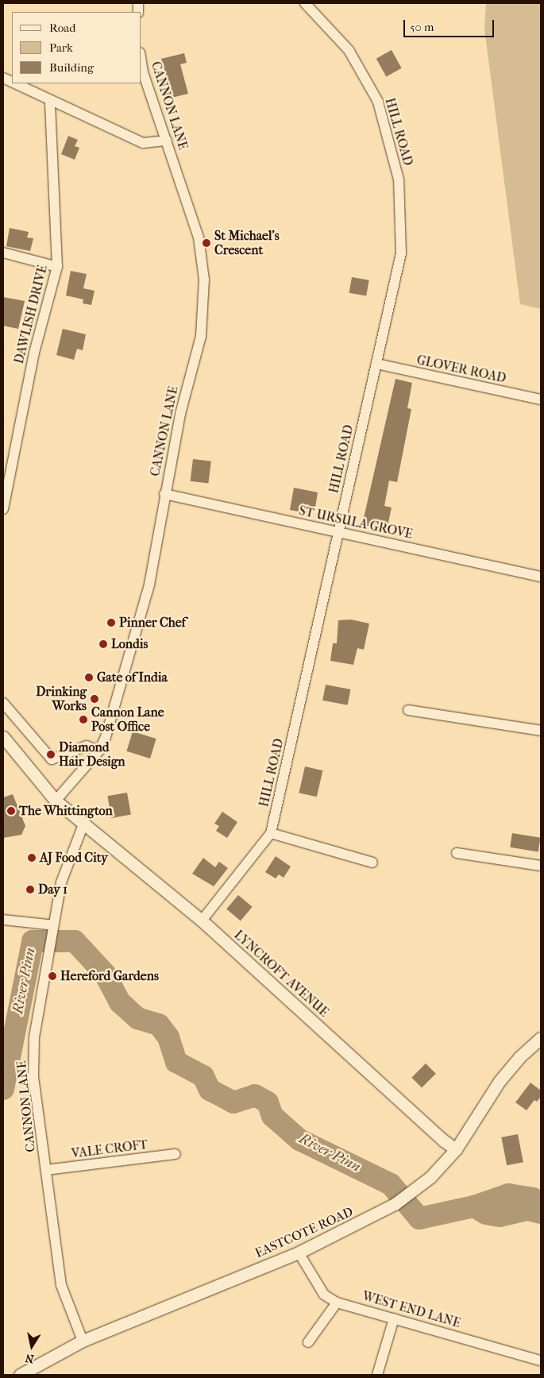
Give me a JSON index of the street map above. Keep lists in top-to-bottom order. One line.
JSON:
{"streets":{"street":["CANNON LANE","HILL ROAD","DAWLISH DRIVE","GLOVER ROAD","ST URSULA GROVE","LYNCROFT AVENUE","VALE CROFT","EASTCOTE ROAD","WEST END LANE"]},"crossings":[["CANNON LANE","ST URSULA GROVE"],["CANNON LANE","LYNCROFT AVENUE"],["CANNON LANE","VALE CROFT"],["CANNON LANE","EASTCOTE ROAD"],["HILL ROAD","GLOVER ROAD"],["HILL ROAD","ST URSULA GROVE"],["HILL ROAD","LYNCROFT AVENUE"],["LYNCROFT AVENUE","EASTCOTE ROAD"],["EASTCOTE ROAD","WEST END LANE"]],"water":["River Pinn"],"places":["St Michael's Crescent","Pinner Chef","Londis","Gate of India","Drinking Works","Cannon Lane Post Office","Diamond Hair Design","The Whittington","AJ Food City","Day 1","Hereford Gardens"],"legend":["Road","Park","Building"],"scale_bar":"50 m","north":"bottom"}
